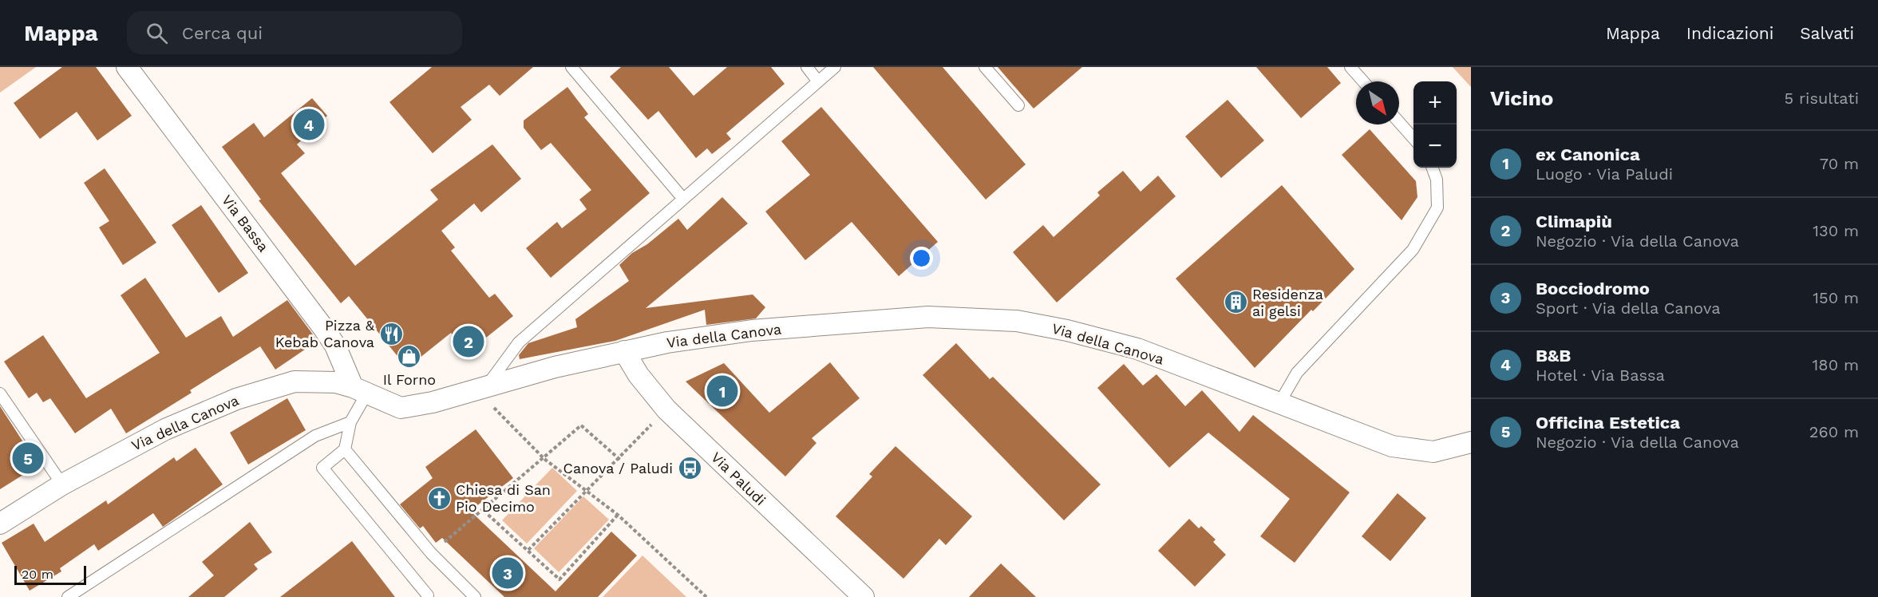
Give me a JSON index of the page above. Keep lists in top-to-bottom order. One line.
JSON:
{"streets":{"street":["Via Bassa","Via della Canova","Via Paludi"]},"crossings":[["Via Bassa","Via della Canova"],["Via della Canova","Via Paludi"]],"places":{"building":["Residenza ai gelsi"],"restaurant":["Pizza & Kebab Canova"],"shop":["Il Forno"],"bus stop":["Canova / Paludi"],"church":["Chiesa di San Pio Decimo"]},"scale_bar":"20 m","north":"bottom right","page":{"header":"Mappa","search":"Cerca qui","nav":["Mappa","Indicazioni","Salvati"],"heading":["Vicino","5 risultati"],"map_buttons":["+","−"],"pins":["4","2","1","5","3"],"list":[{"mark":"1","name":"ex Canonica","note":"Luogo · Via Paludi","value":"70 m"},{"mark":"2","name":"Climapiù","note":"Negozio · Via della Canova","value":"130 m"},{"mark":"3","name":"Bocciodromo","note":"Sport · Via della Canova","value":"150 m"},{"mark":"4","name":"B&B","note":"Hotel · Via Bassa","value":"180 m"},{"mark":"5","name":"Officina Estetica","note":"Negozio · Via della Canova","value":"260 m"}],"scale":"20 m"}}
